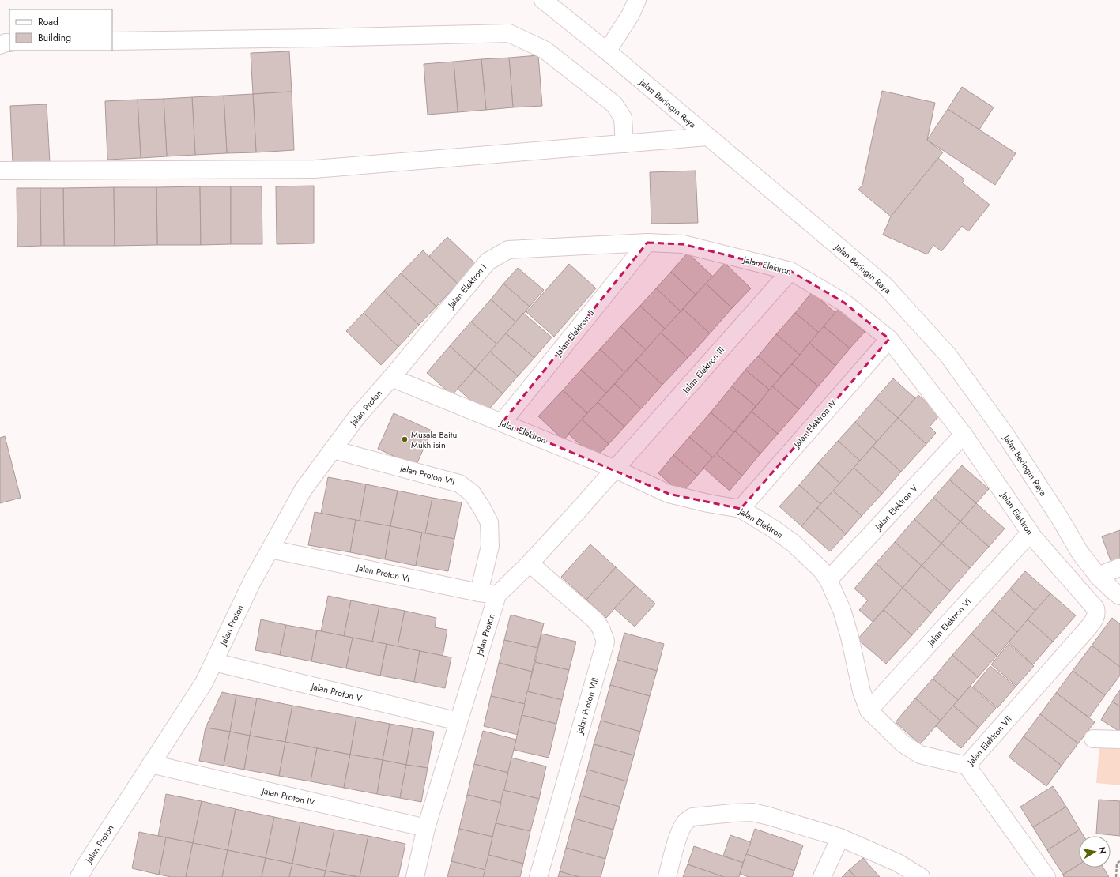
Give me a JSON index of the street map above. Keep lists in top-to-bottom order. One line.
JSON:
{"streets":{"street":["Jalan Beringin Raya","Jalan Elektron","Jalan Elektron I","Jalan Elektron II","Jalan Elektron III","Jalan Proton","Jalan Elektron IV","Jalan Proton VII","Jalan Elektron V","Jalan Proton VI","Jalan Elektron VI","Jalan Proton V","Jalan Proton VIII","Jalan Elektron VII","Jalan Proton IV"]},"crossings":[["Jalan Elektron","Jalan Elektron I"],["Jalan Elektron","Jalan Elektron II"],["Jalan Elektron","Jalan Elektron III"],["Jalan Elektron","Jalan Proton"],["Jalan Elektron","Jalan Elektron IV"],["Jalan Elektron","Jalan Elektron V"],["Jalan Elektron","Jalan Elektron VI"],["Jalan Elektron","Jalan Elektron VII"],["Jalan Elektron I","Jalan Elektron II"],["Jalan Elektron I","Jalan Proton"],["Jalan Elektron III","Jalan Proton"],["Jalan Proton","Jalan Proton VII"],["Jalan Proton","Jalan Proton VI"],["Jalan Proton","Jalan Proton V"],["Jalan Proton","Jalan Proton VIII"],["Jalan Proton","Jalan Proton IV"],["Jalan Proton VII","Jalan Proton VI"]],"places":["Musala Baitul Mukhlisin"],"legend":["Road","Building"],"north":"right"}
